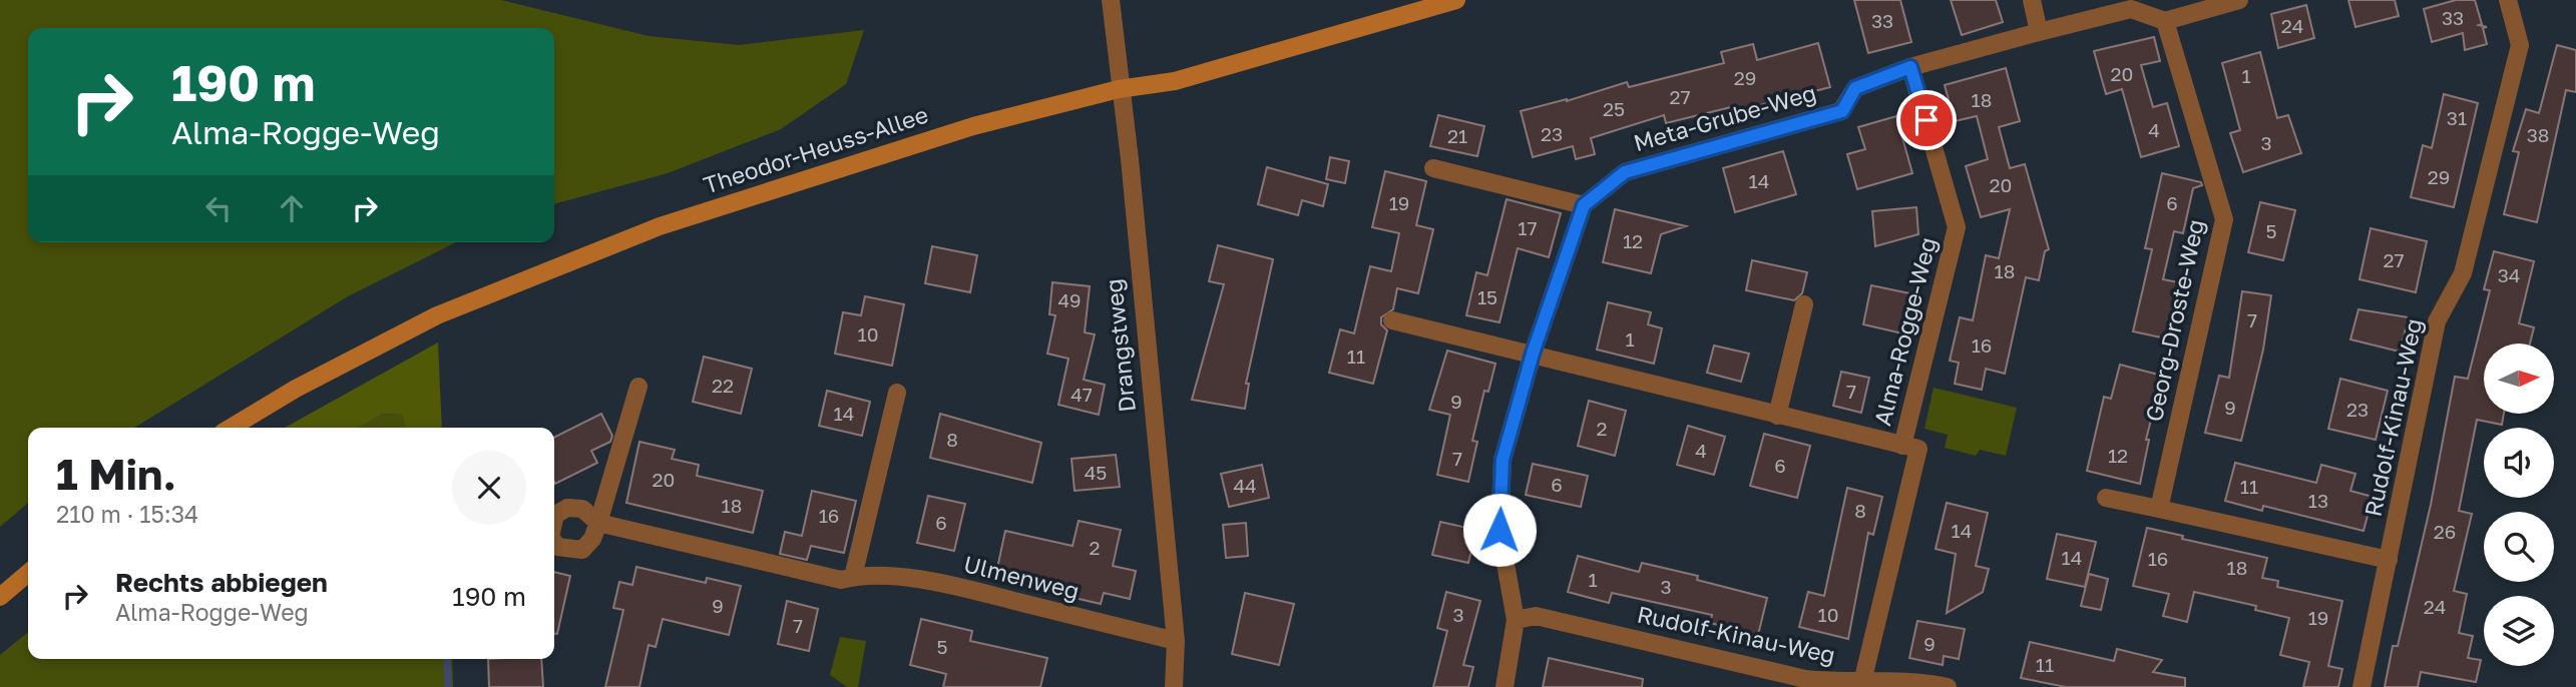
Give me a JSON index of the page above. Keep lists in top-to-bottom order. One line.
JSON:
{"streets":{"street":["Meta-Grube-Weg","Theodor-Heuss-Allee","Georg-Droste-Weg","Alma-Rogge-Weg","Drangstweg","Rudolf-Kinau-Weg","Ulmenweg"]},"crossings":[["Meta-Grube-Weg","Georg-Droste-Weg"],["Meta-Grube-Weg","Alma-Rogge-Weg"],["Theodor-Heuss-Allee","Drangstweg"],["Alma-Rogge-Weg","Rudolf-Kinau-Weg"],["Drangstweg","Ulmenweg"]],"house_numbers":["33","33","24","20","1","29","27","18","25","31","4","23","38","21","3","29","14","20","19","6","17","5","12","27","18","34","15","49","7","10","1","16","11","22","7","47","9","9","23","14","2","8","4","12","7","6","45","20","6","44","11","13","18","8","16","6","14","26","2","14","16","18","1","3","9","24","3","10","19","7","9","5","11"],"north":"right","page":{"turn":["190 m","Alma-Rogge-Weg"],"heading":["1 Min.","210 m · 15:34"],"list":[{"name":"Rechts abbiegen","note":"Alma-Rogge-Weg","value":"190 m"}]}}
